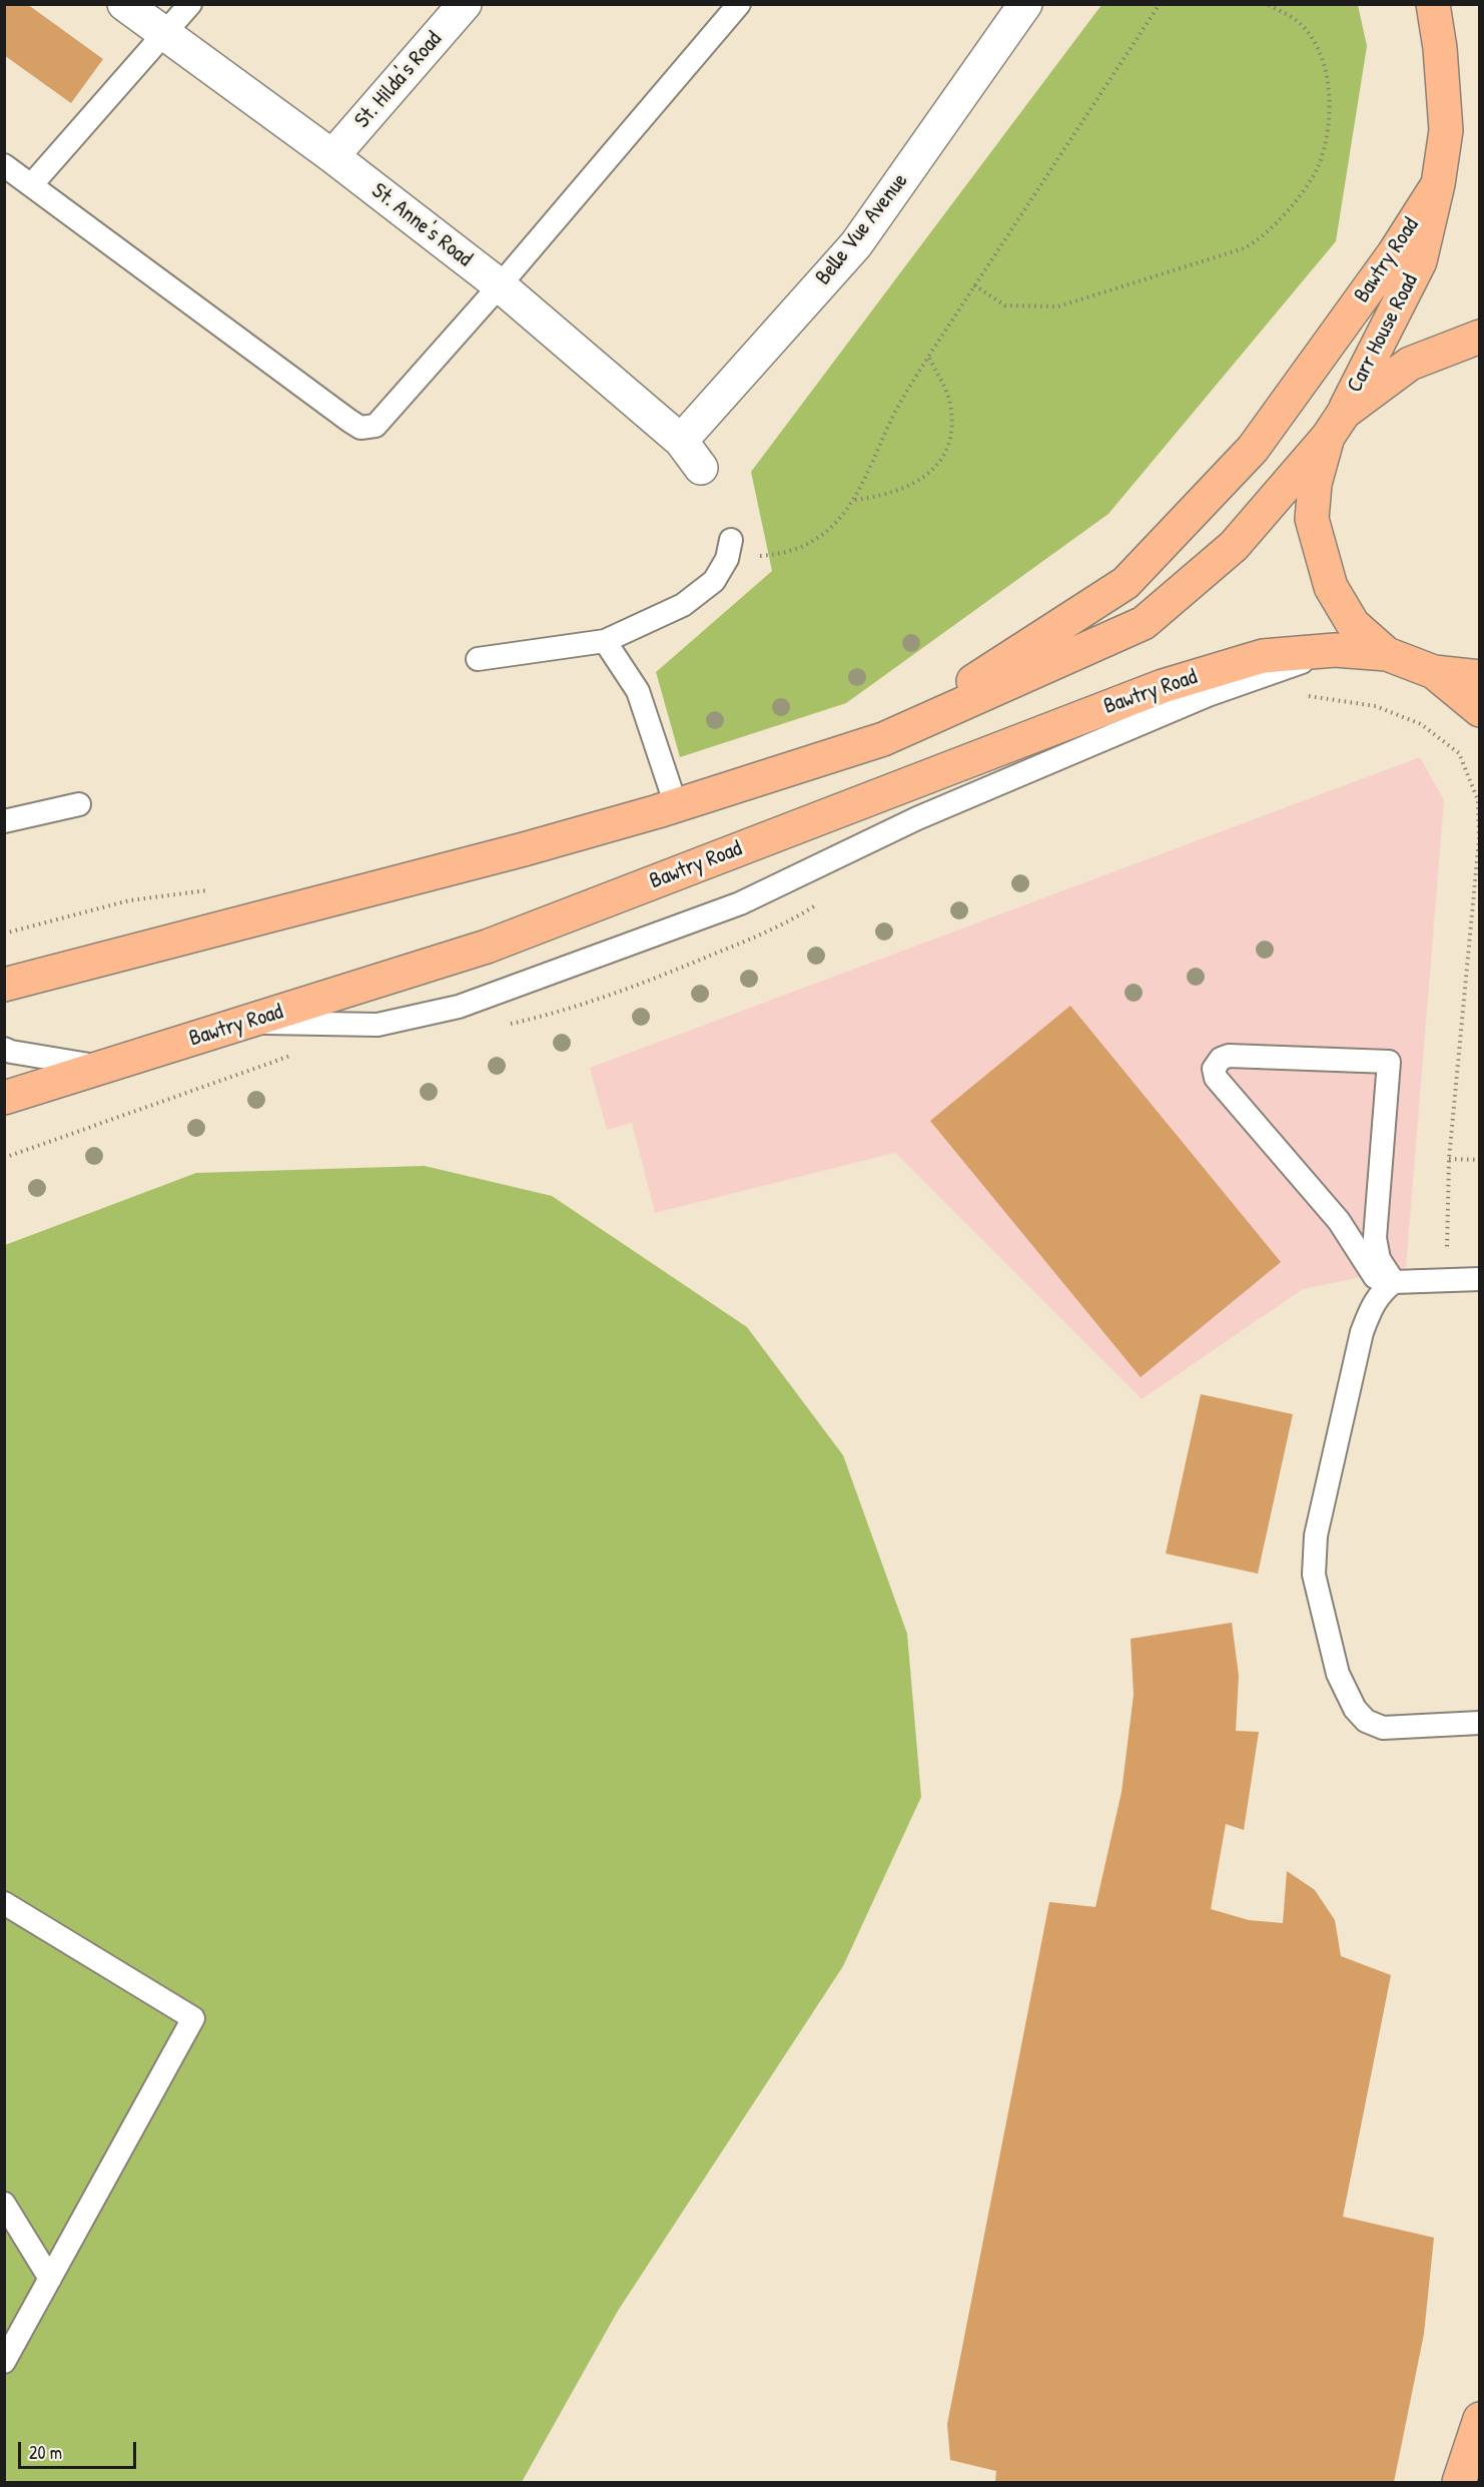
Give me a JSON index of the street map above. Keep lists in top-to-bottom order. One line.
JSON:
{"streets":{"highway":["Bawtry Road","Carr House Road"],"street":["St. Hilda's Road","St. Anne's Road","Belle Vue Avenue"]},"crossings":[["St. Hilda's Road","St. Anne's Road"],["St. Anne's Road","Belle Vue Avenue"],["Bawtry Road","Carr House Road"]],"scale_bar":"20 m"}
